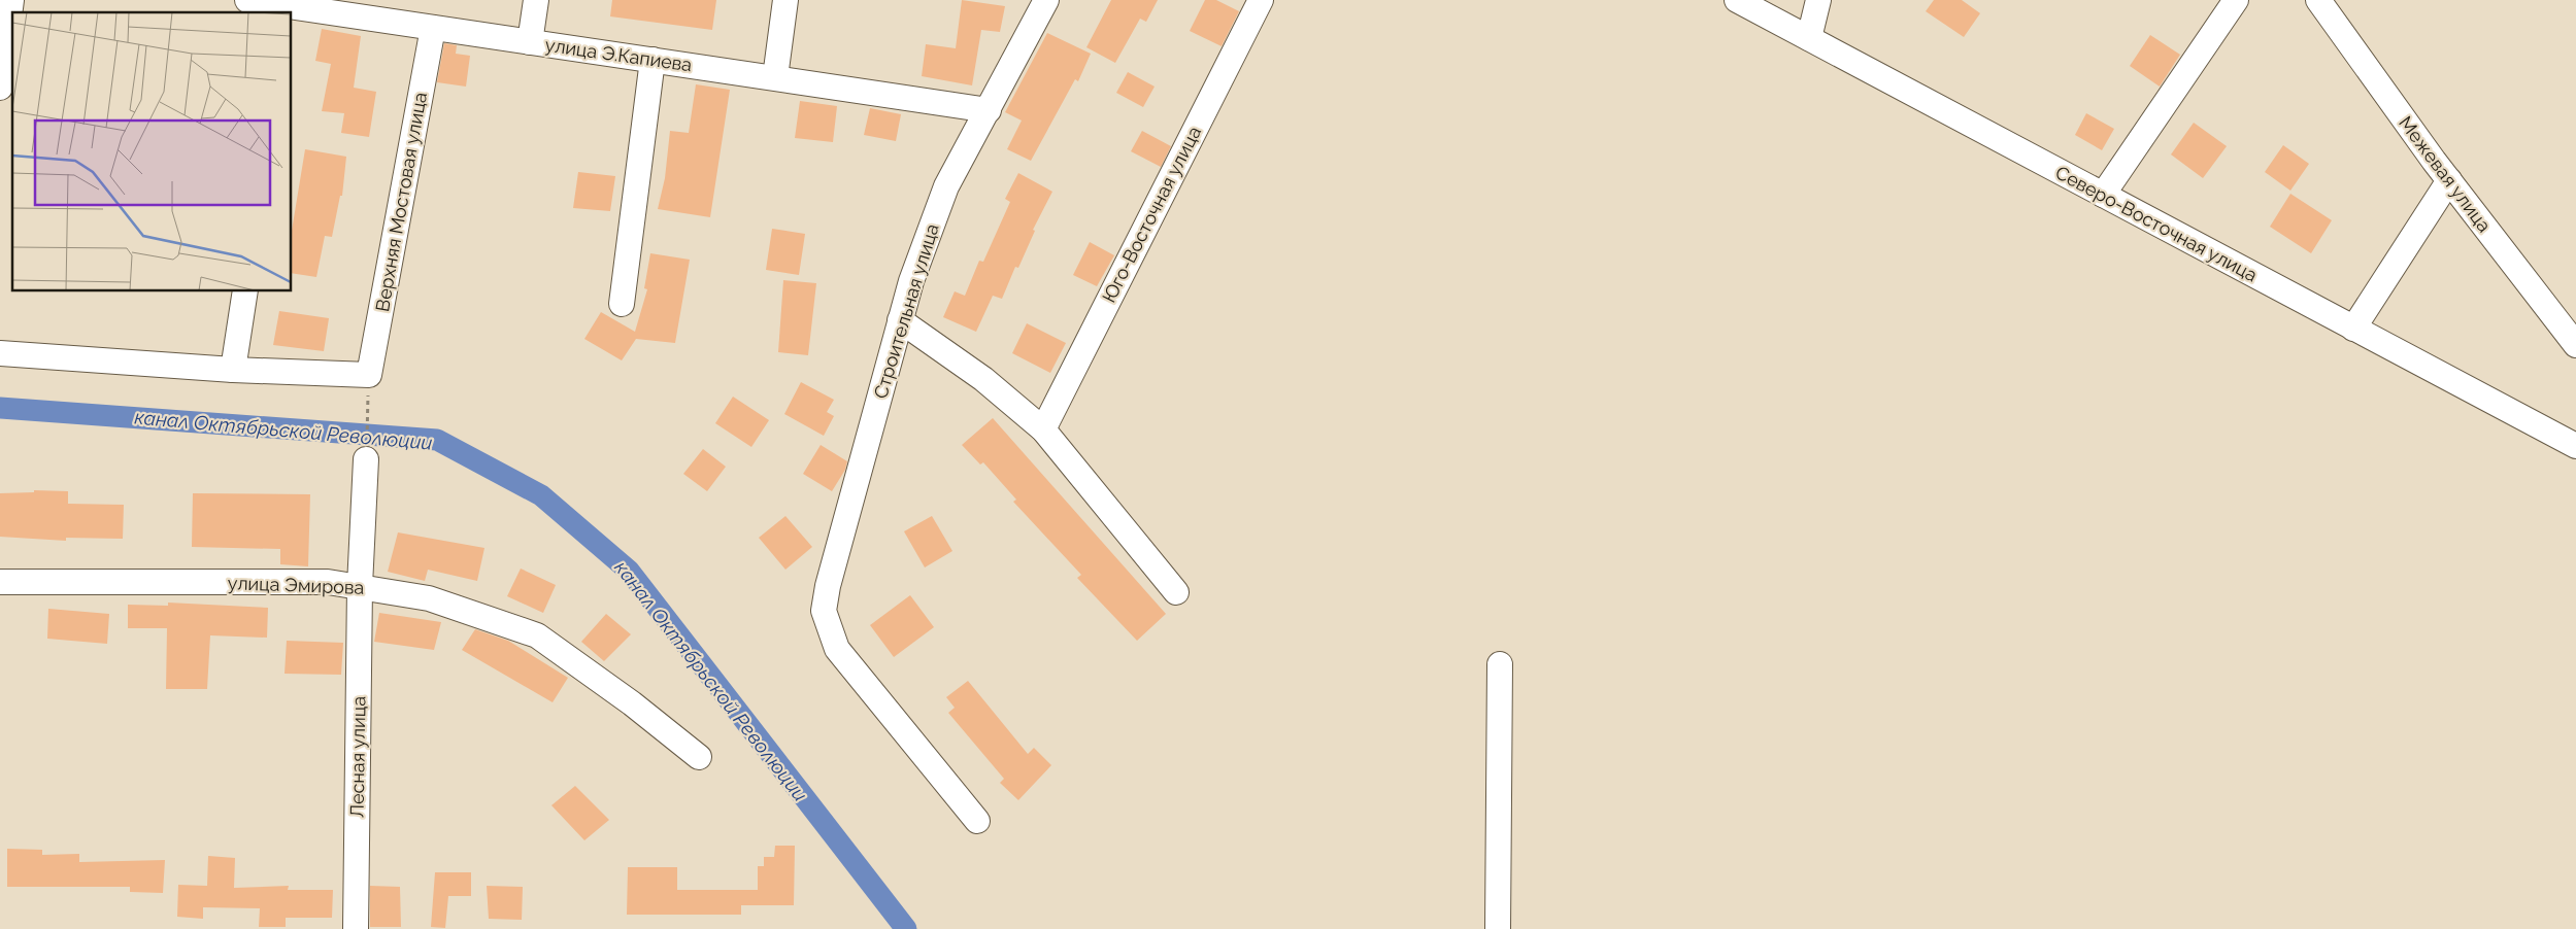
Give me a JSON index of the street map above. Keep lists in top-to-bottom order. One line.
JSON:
{"streets":{"street":["улица Э.Капиева","Межевая улица","Верхняя Мостовая улица","Юго-Восточная улица","Северо-Восточная улица","Строительная улица","улица Эмирова","Лесная улица"]},"crossings":[["улица Э.Капиева","Верхняя Мостовая улица"],["улица Э.Капиева","Строительная улица"],["улица Эмирова","Лесная улица"]],"water":["канал Октябрьской Революции"]}
